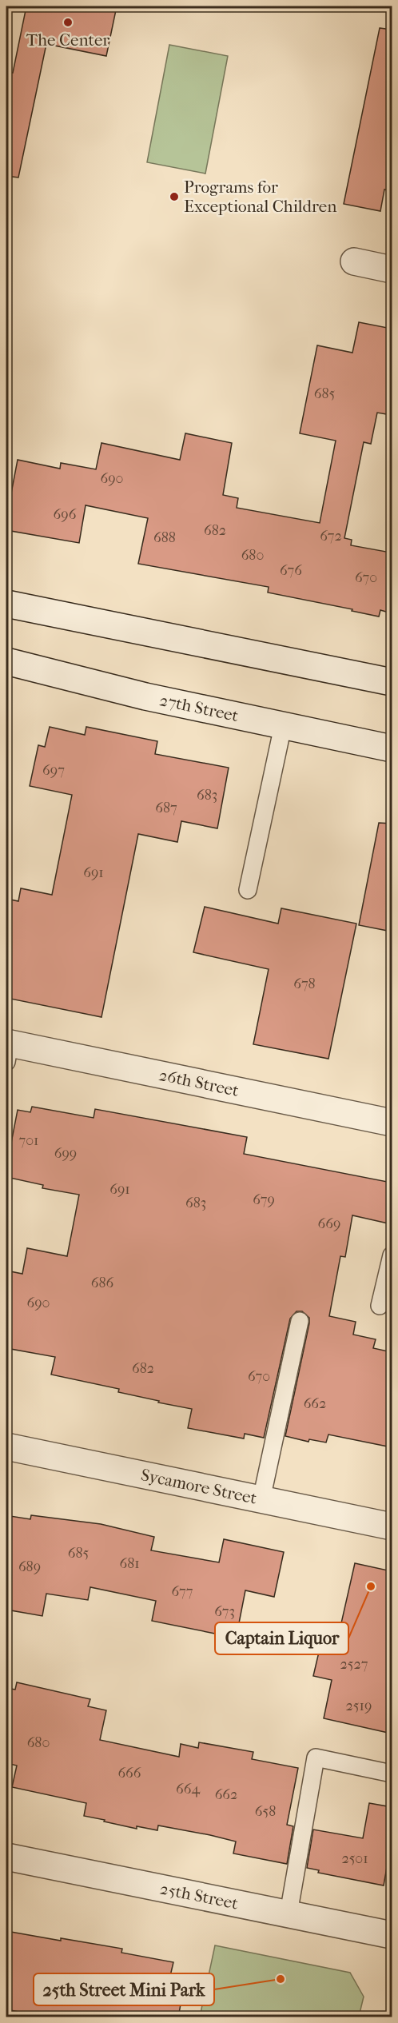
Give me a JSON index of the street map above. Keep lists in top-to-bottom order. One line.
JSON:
{"streets":{"street":["27th Street","26th Street","Sycamore Street","25th Street"]},"places":["The Center","Programs for Exceptional Children","Captain Liquor","25th Street Mini Park"],"house_numbers":["685","690","696","682","672","688","680","676","670","697","683","687","691","678","701","699","691","679","683","669","686","690","682","670","662","685","681","689","677","673","2527","2519","680","666","664","662","658","2501"]}
